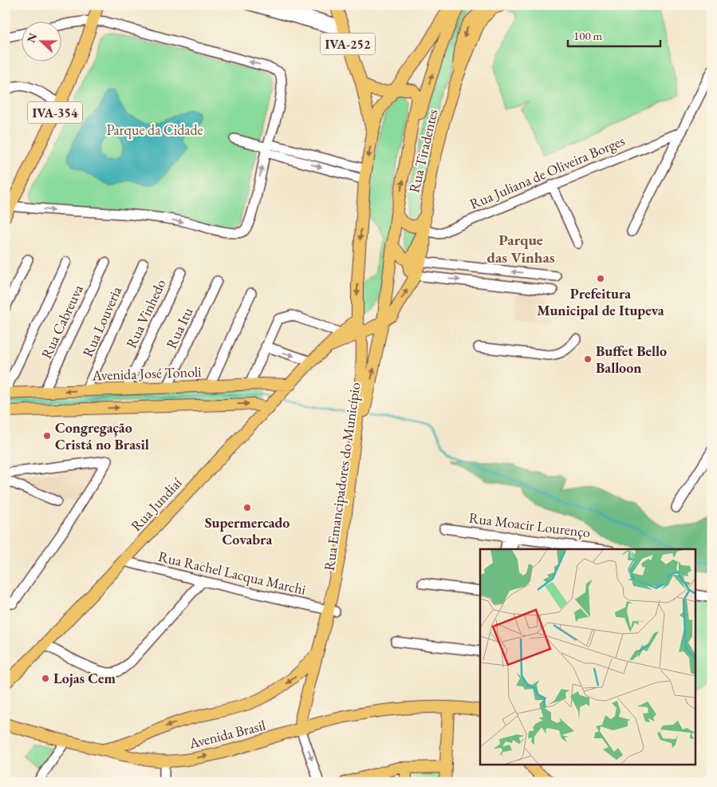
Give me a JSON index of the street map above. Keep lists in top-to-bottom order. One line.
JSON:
{"streets":{"main road":["IVA-252","IVA-354","Rua Tiradentes","Avenida José Tonoli","Rua Emancipadores do Município","Rua Jundiaí","Avenida Brasil"],"street":["Rua Juliana de Oliveira Borges","Rua Vinhedo","Rua Cabreuva","Rua Louveria","Rua Itu","Rua Moacir Lourenço","Rua Rachel Lacqua Marchi"]},"crossings":[["Rua Tiradentes","Rua Juliana de Oliveira Borges"],["Rua Tiradentes","Rua Emancipadores do Município"],["Rua Vinhedo","Avenida José Tonoli"],["Rua Cabreuva","Avenida José Tonoli"],["Rua Louveria","Avenida José Tonoli"],["Rua Itu","Avenida José Tonoli"],["Avenida José Tonoli","Rua Jundiaí"],["Rua Emancipadores do Município","Rua Rachel Lacqua Marchi"],["Rua Emancipadores do Município","Avenida Brasil"],["Rua Jundiaí","Rua Rachel Lacqua Marchi"]],"districts":["Parque das Vinhas"],"parks":["Parque da Cidade"],"places":["Prefeitura Municipal de Itupeva","Buffet Bello Balloon","Congregação Cristá no Brasil","Supermercado Covabra","Lojas Cem"],"scale_bar":"100 m","north":"left"}
